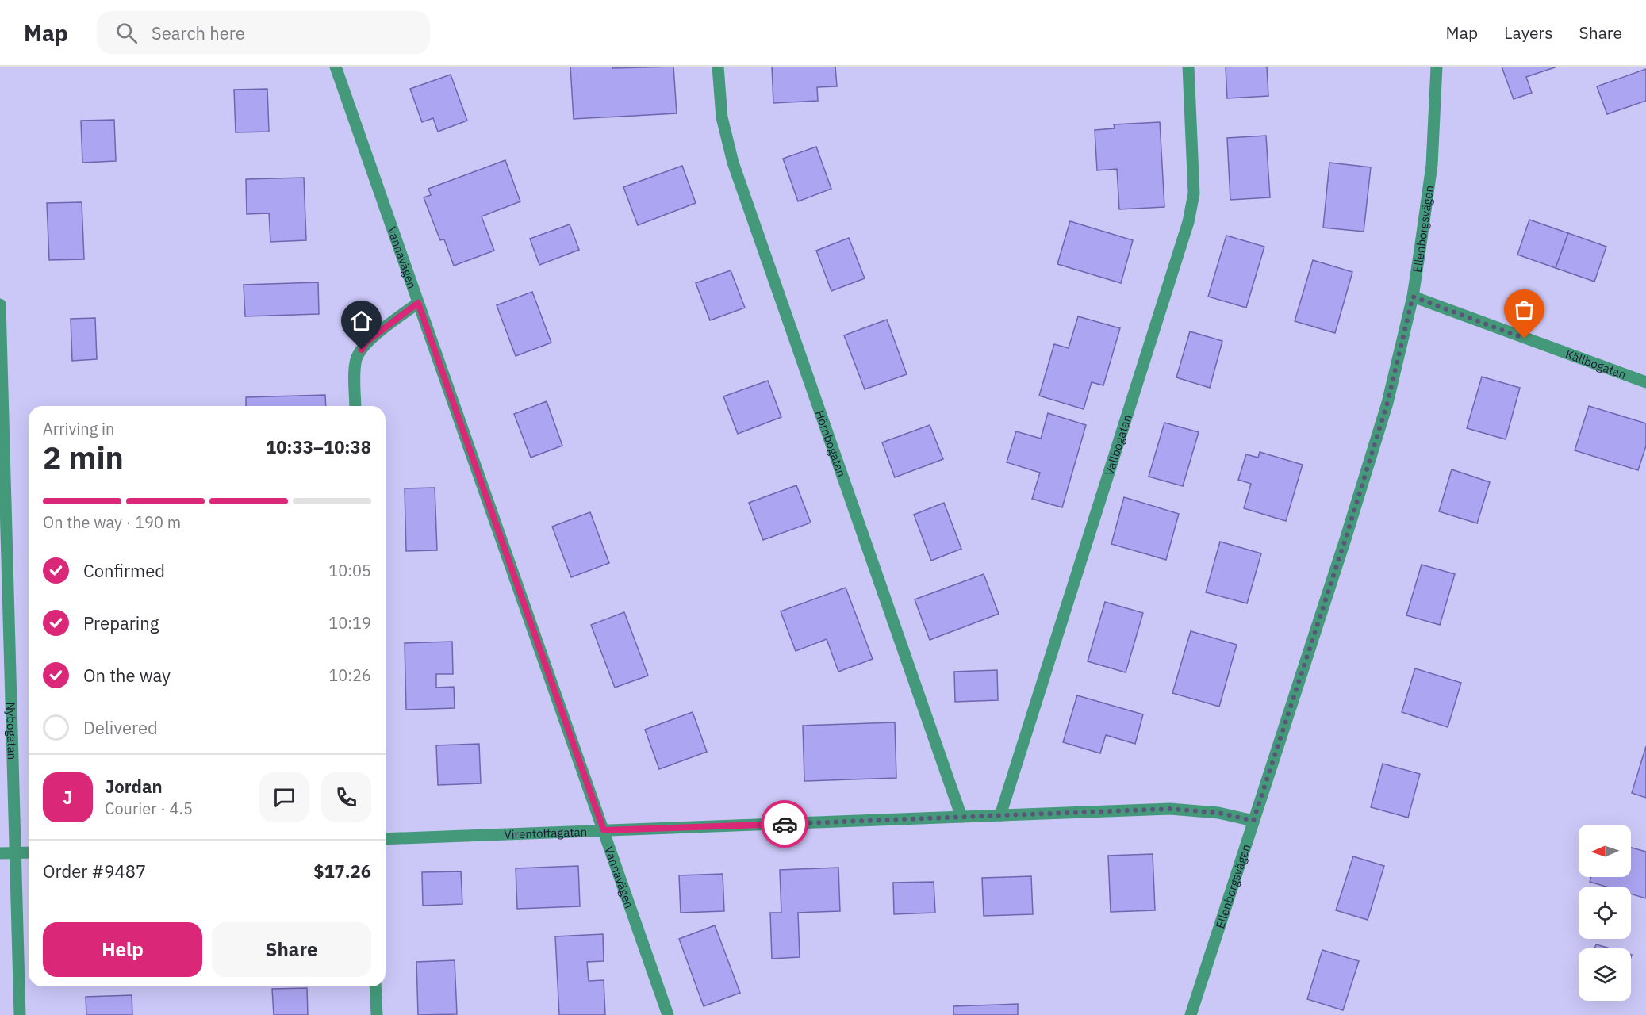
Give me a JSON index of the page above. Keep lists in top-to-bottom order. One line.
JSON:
{"streets":{"street":["Ellenborgsvägen","Vannavägen","Källbogatan","Hörnbogatan","Vallbogatan","Nybogatan","Virentoftagatan"]},"crossings":[["Ellenborgsvägen","Källbogatan"],["Ellenborgsvägen","Virentoftagatan"],["Vannavägen","Virentoftagatan"],["Hörnbogatan","Virentoftagatan"],["Vallbogatan","Virentoftagatan"]],"north":"left","page":{"header":"Map","search":"Search here","nav":["Map","Layers","Share"],"heading":["2 min","Arriving in","10:33–10:38"],"panel":["Jordan","Courier · 4.5","Order #9487","$17.26"],"bar":"On the way · 190 m","list":[["Confirmed","10:05"],["Preparing","10:19"],["On the way","10:26"],"Delivered"],"round":"J","buttons":["Help","Share"]}}
